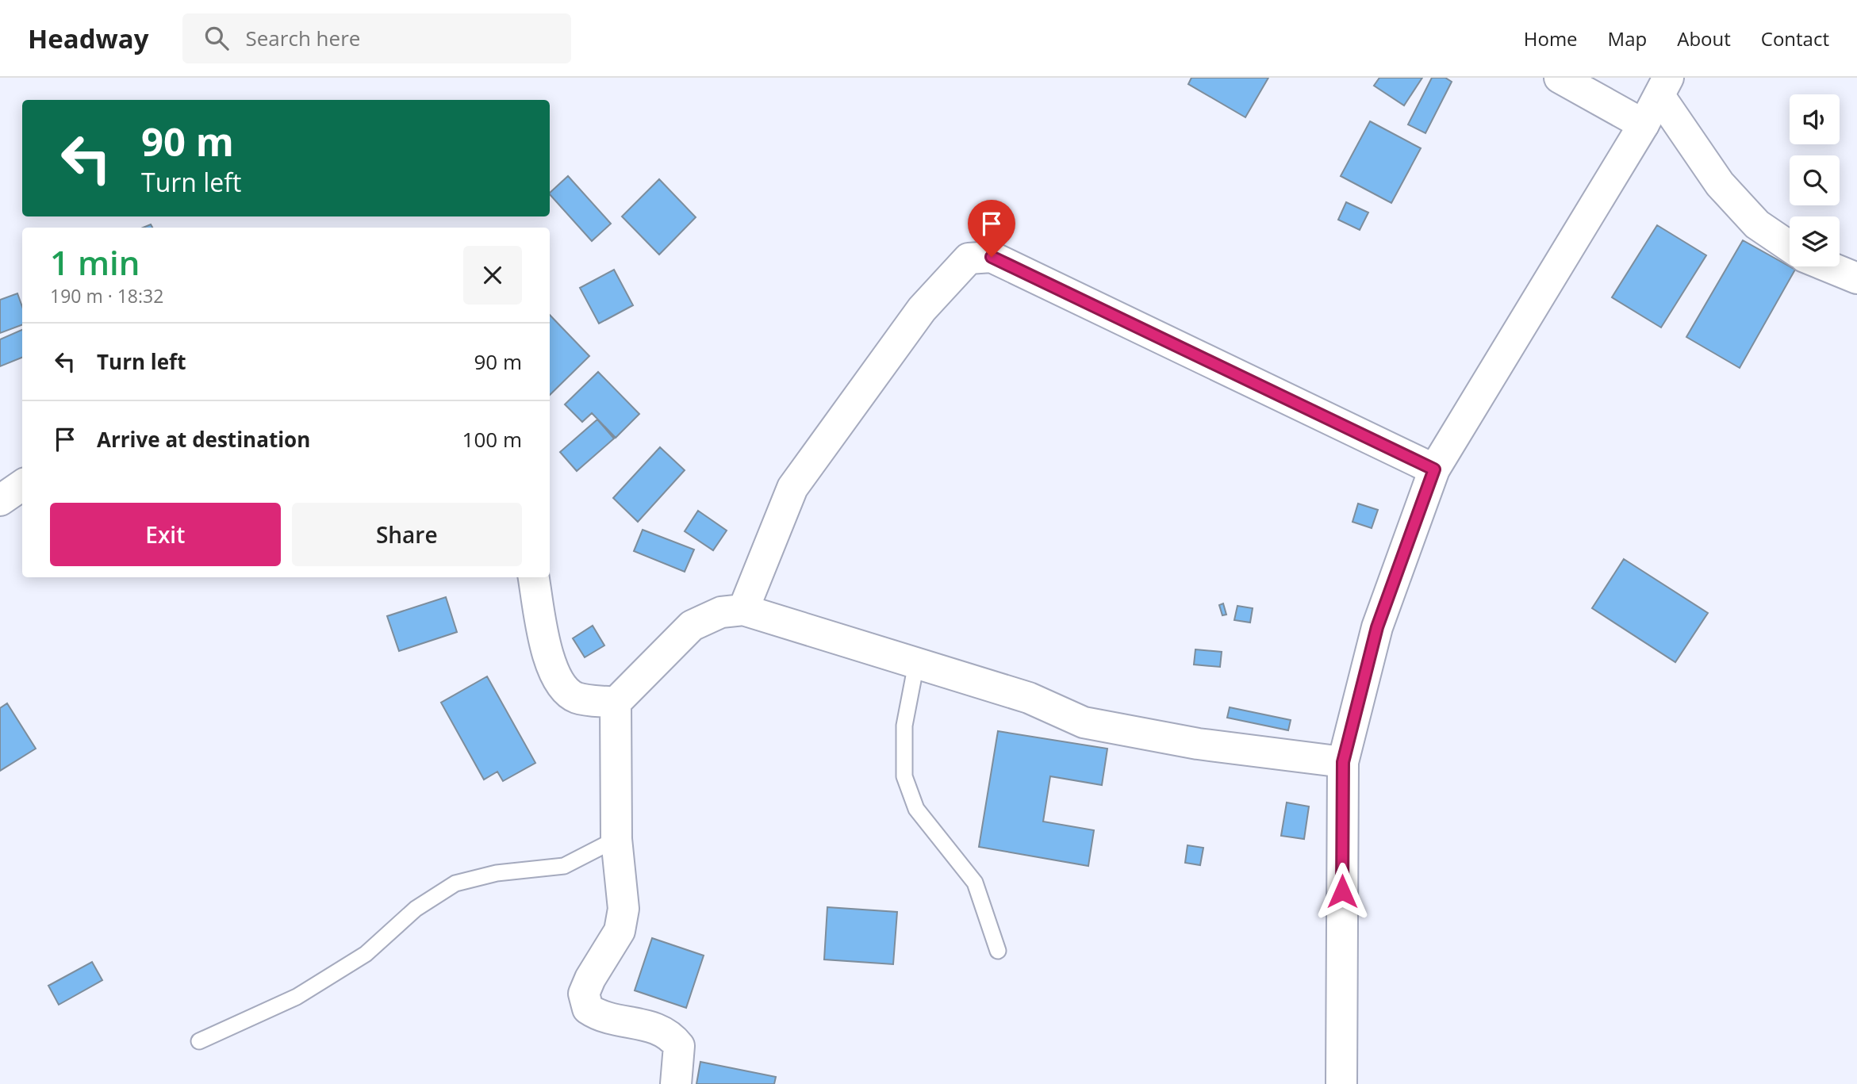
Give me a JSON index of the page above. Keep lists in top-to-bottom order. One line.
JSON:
{"page":{"header":"Headway","search":"Search here","nav":["Home","Map","About","Contact"],"turn":["90 m","Turn left"],"heading":["1 min","190 m · 18:32"],"list":[{"name":"Turn left","value":"90 m"},{"name":"Arrive at destination","value":"100 m"}],"buttons":["Exit","Share"]}}
